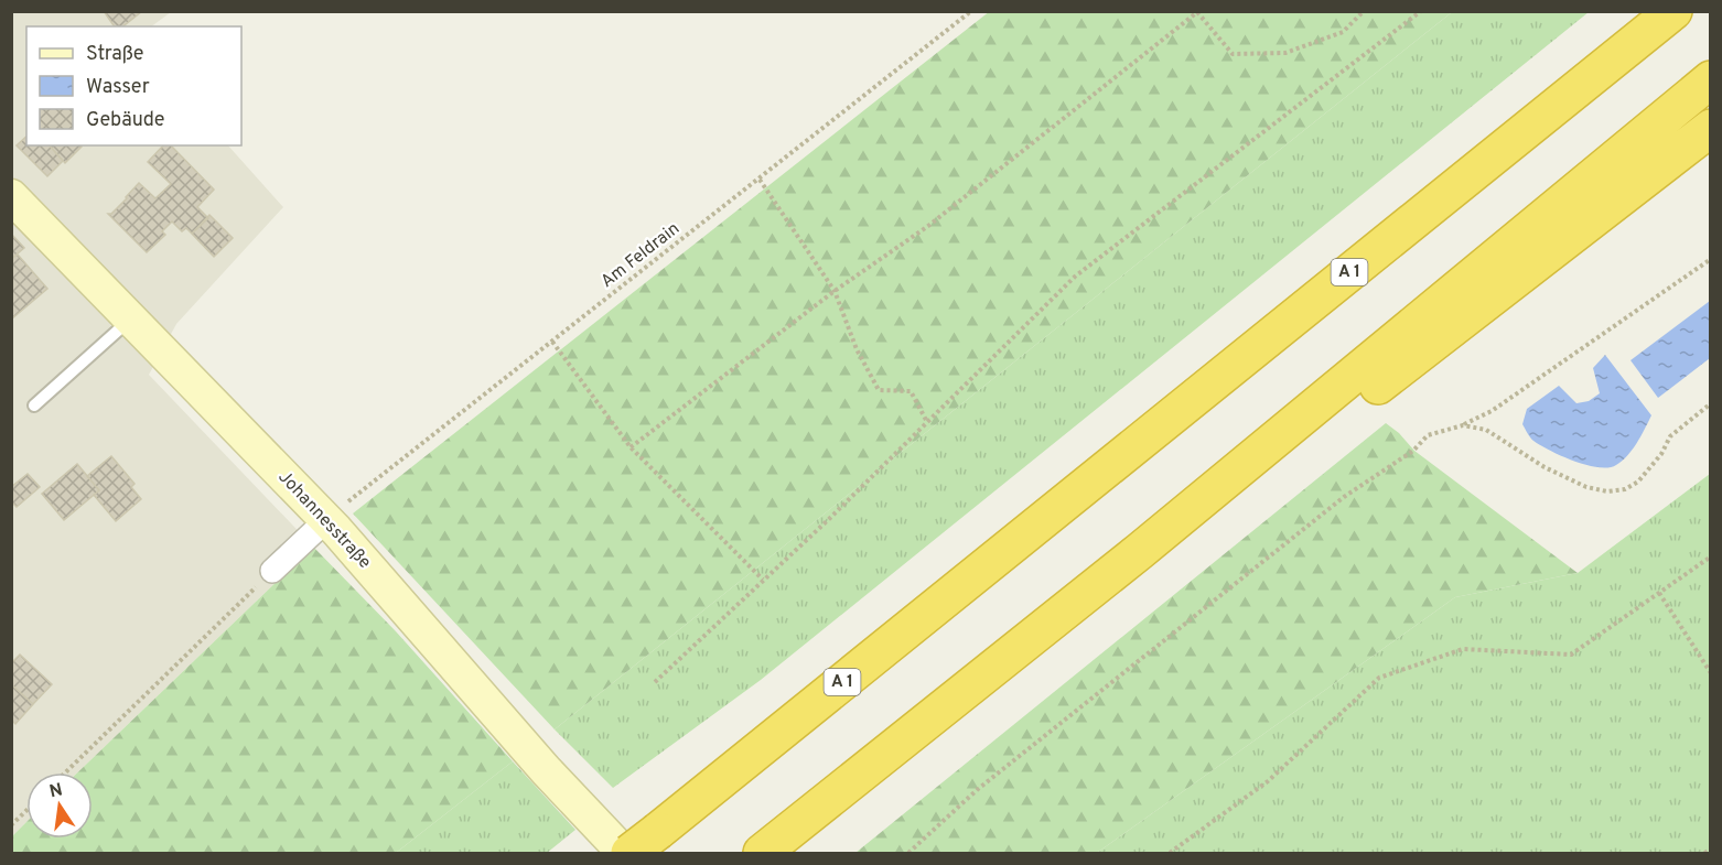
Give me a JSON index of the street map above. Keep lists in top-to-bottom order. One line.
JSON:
{"streets":{"highway":["A 1"],"main road":["Johannesstraße"],"path":["Am Feldrain"]},"crossings":[["Am Feldrain","Johannesstraße"]],"legend":["Straße","Wasser","Gebäude"],"north":"top"}
